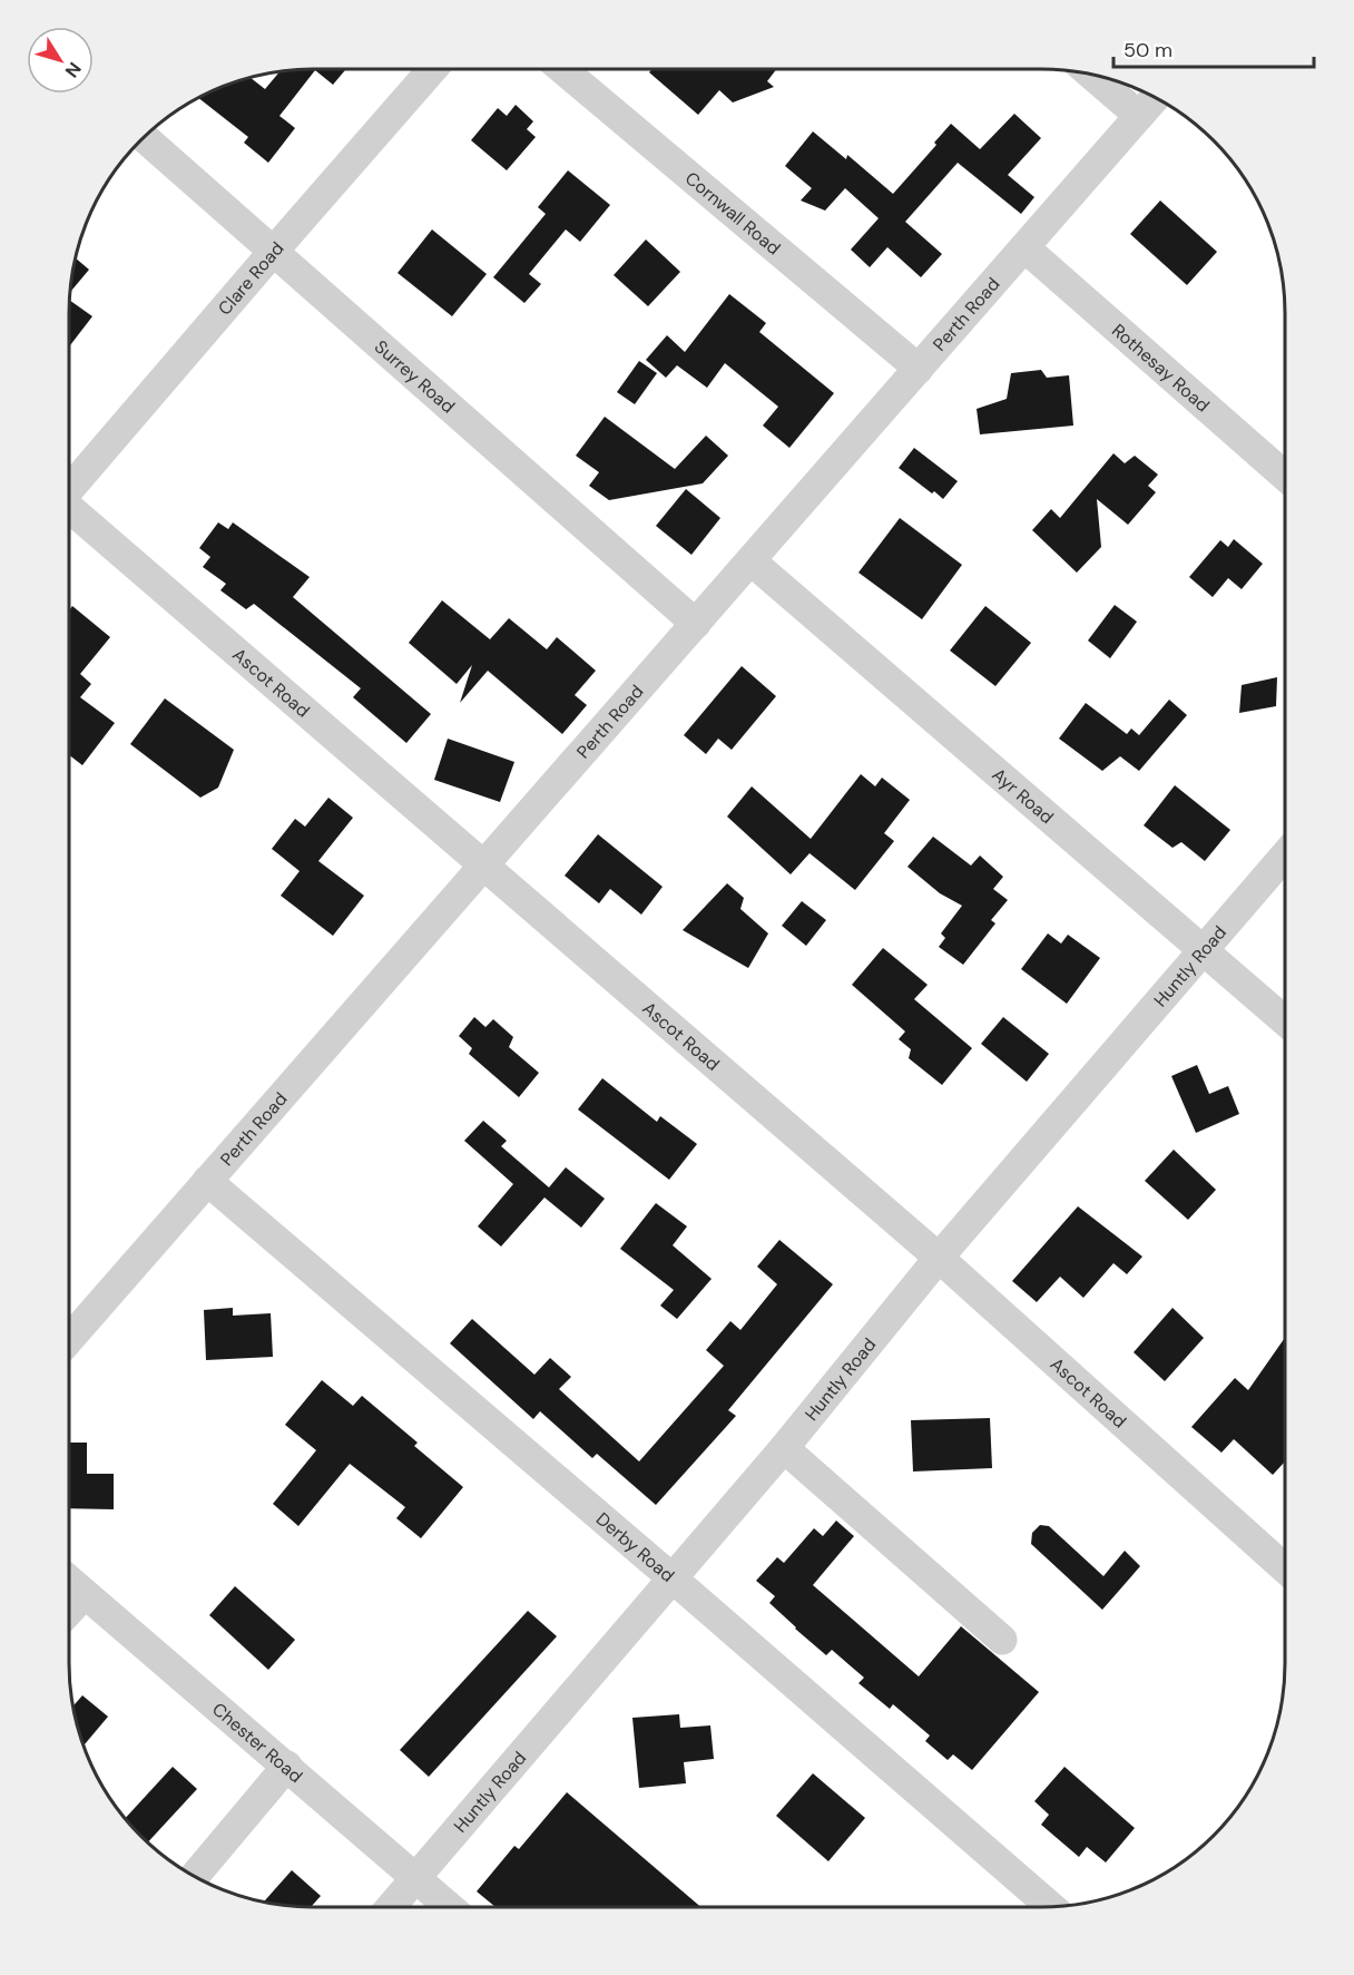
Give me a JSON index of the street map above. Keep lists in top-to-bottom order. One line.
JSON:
{"streets":{"street":["Cornwall Road","Clare Road","Perth Road","Rothesay Road","Surrey Road","Ascot Road","Ayr Road","Huntly Road","Derby Road","Chester Road"]},"crossings":[["Cornwall Road","Perth Road"],["Clare Road","Surrey Road"],["Perth Road","Rothesay Road"],["Perth Road","Surrey Road"],["Perth Road","Ascot Road"],["Perth Road","Ayr Road"],["Perth Road","Derby Road"],["Ascot Road","Huntly Road"],["Ayr Road","Huntly Road"],["Huntly Road","Derby Road"],["Huntly Road","Chester Road"]],"scale_bar":"50 m","north":"bottom right"}
